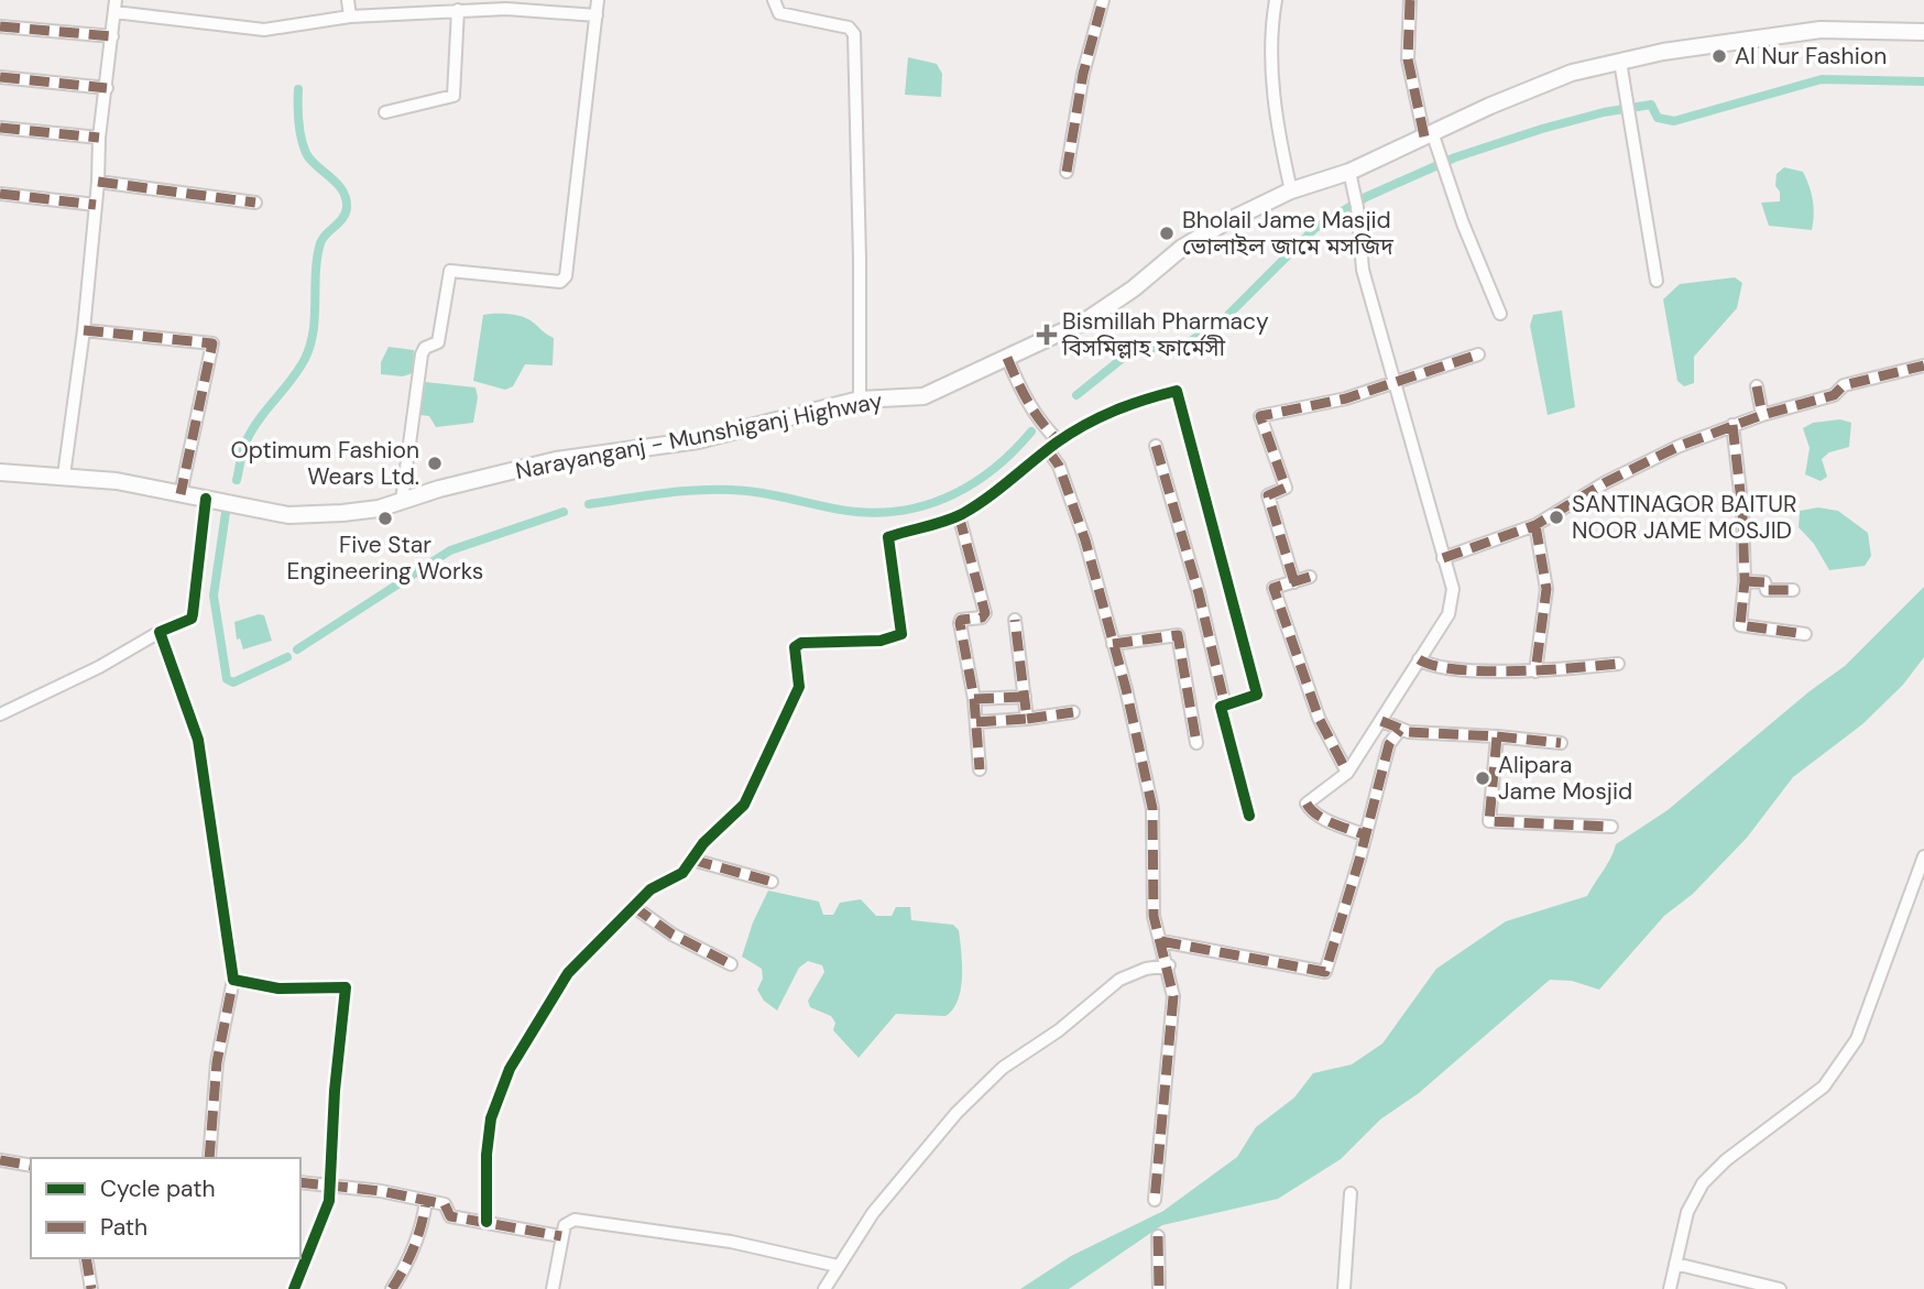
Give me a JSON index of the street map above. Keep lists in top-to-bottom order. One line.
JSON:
{"streets":{"main road":["Narayanganj - Munshiganj Highway"]},"places":{"other":["Al Nur Fashion","Bholail Jame Masjid ভোলাইল জামে মসজিদ","Optimum Fashion Wears Ltd.","SANTINAGOR BAITUR NOOR JAME MOSJID","Five Star Engineering Works","Alipara Jame Mosjid"],"health":["Bismillah Pharmacy বিসমিল্লাহ ফার্মেসী"]},"legend":["Cycle path","Path"]}
